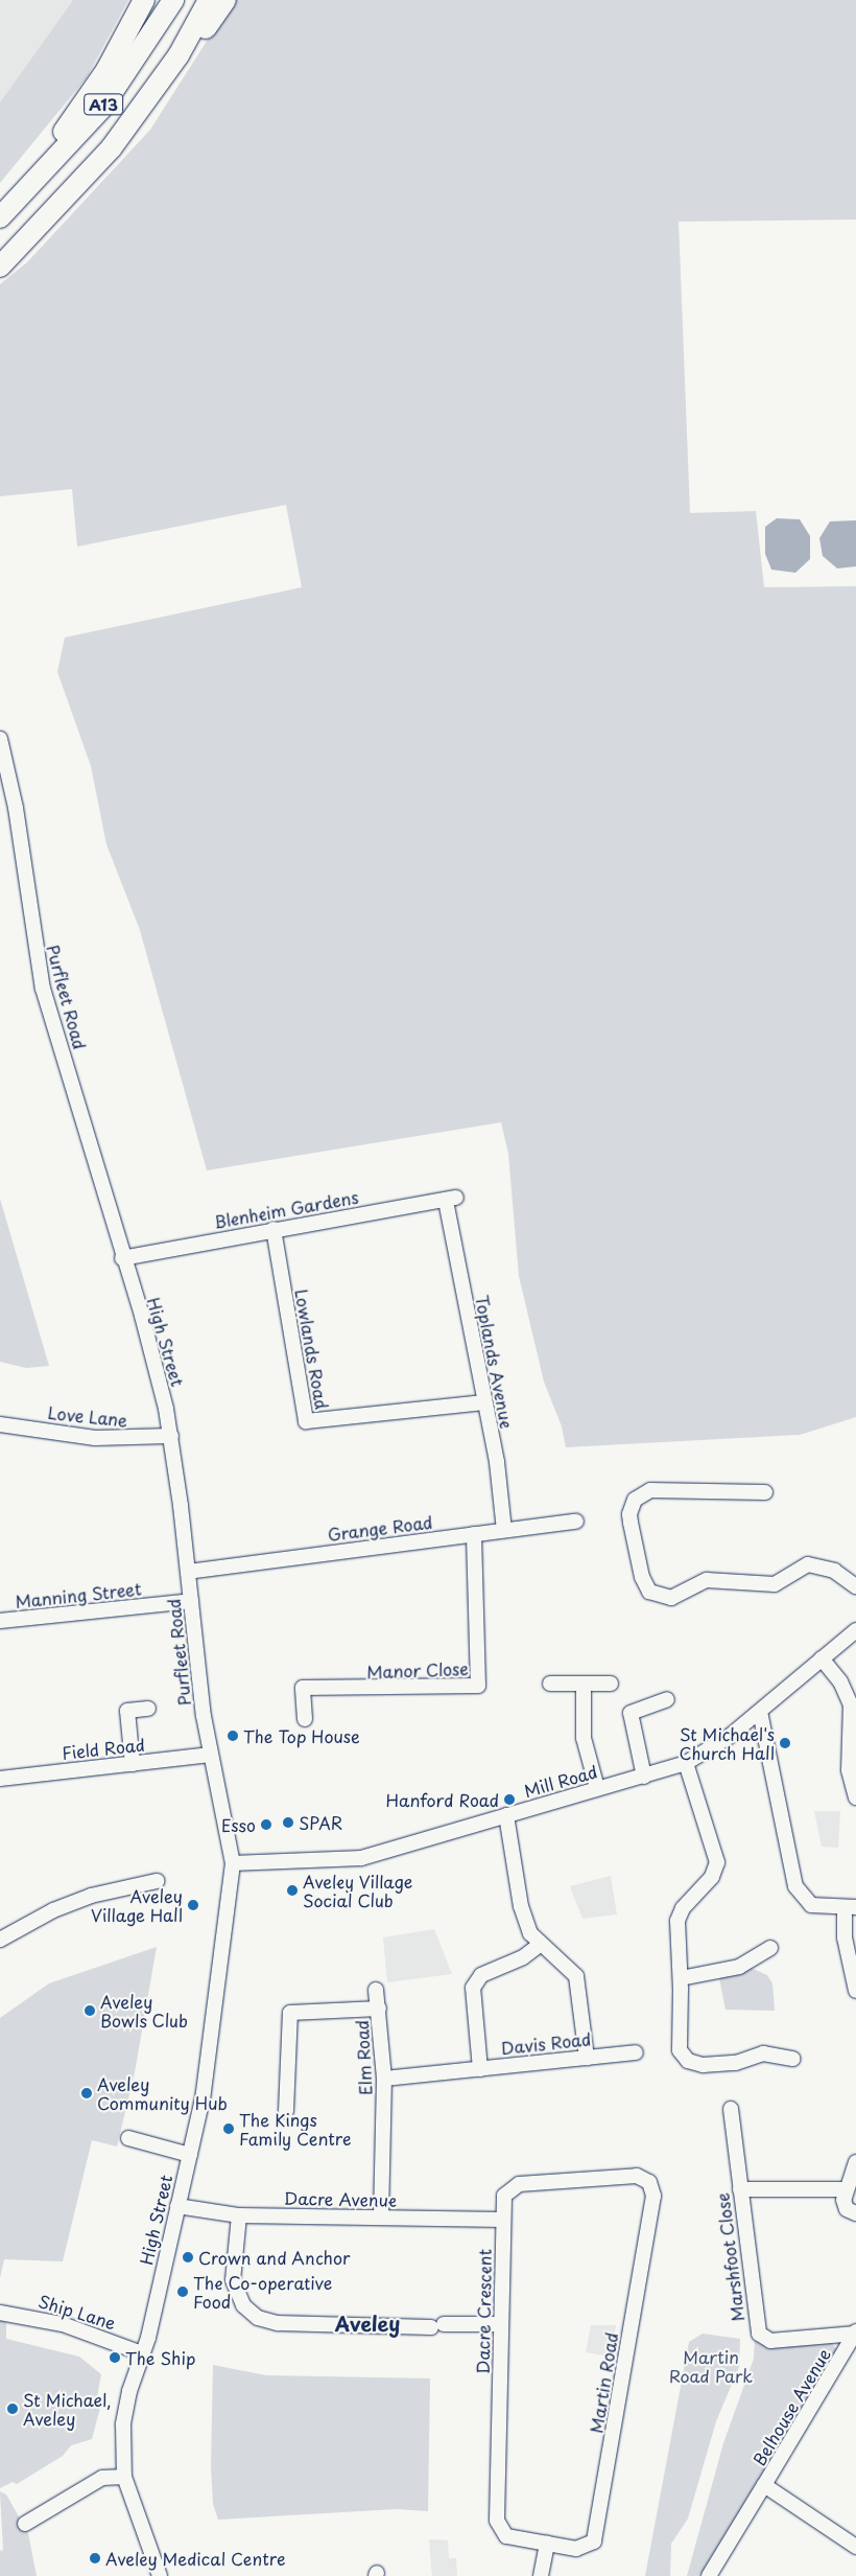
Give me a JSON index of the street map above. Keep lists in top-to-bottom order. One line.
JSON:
{"streets":{"highway":["A13"],"street":["Purfleet Road","Blenheim Gardens","High Street","Lowlands Road","Toplands Avenue","Love Lane","Grange Road","Manning Street","Manor Close","Field Road","Mill Road","Davis Road","Elm Road","Dacre Avenue","Marshfoot Close","Ship Lane","Dacre Crescent","Martin Road","Belhouse Avenue"]},"crossings":[["Purfleet Road","Blenheim Gardens"],["Purfleet Road","High Street"],["Purfleet Road","Love Lane"],["Purfleet Road","Grange Road"],["Purfleet Road","Manning Street"],["Purfleet Road","Field Road"],["Purfleet Road","Mill Road"],["Blenheim Gardens","High Street"],["Blenheim Gardens","Lowlands Road"],["Blenheim Gardens","Toplands Avenue"],["High Street","Love Lane"],["High Street","Mill Road"],["High Street","Dacre Avenue"],["High Street","Ship Lane"],["Lowlands Road","Toplands Avenue"],["Toplands Avenue","Grange Road"],["Grange Road","Manor Close"],["Davis Road","Elm Road"],["Elm Road","Dacre Avenue"],["Dacre Avenue","Dacre Crescent"],["Marshfoot Close","Belhouse Avenue"],["Dacre Crescent","Martin Road"]],"districts":["Aveley"],"parks":["Martin Road Park"],"places":["The Top House","St Michael's Church Hall","Hanford Road","SPAR","Esso","Aveley Village Social Club","Aveley Village Hall","Aveley Bowls Club","Aveley Community Hub","The Kings Family Centre","Crown and Anchor","The Co-operative Food","The Ship","St Michael, Aveley","Aveley Medical Centre"]}
